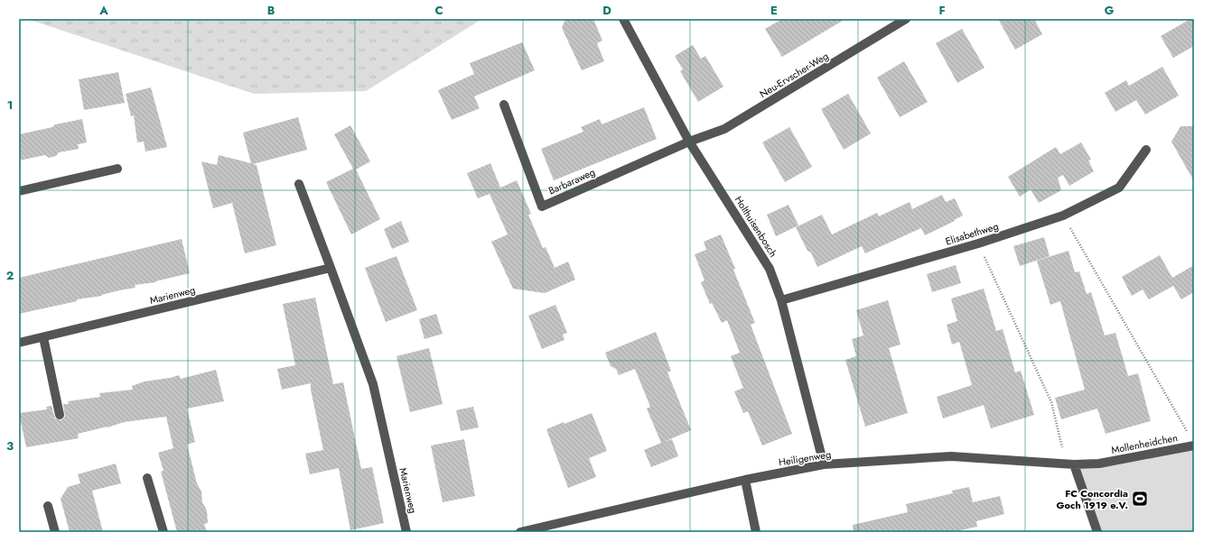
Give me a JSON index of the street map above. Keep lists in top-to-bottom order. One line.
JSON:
{"streets":{"street":["Neu-Ervscher-Weg","Barbaraweg","Holthuisenbosch","Elisabethweg","Marienweg","Mollenheidchen","Heiligenweg"]},"crossings":[["Neu-Ervscher-Weg","Barbaraweg"],["Neu-Ervscher-Weg","Holthuisenbosch"],["Barbaraweg","Holthuisenbosch"],["Holthuisenbosch","Elisabethweg"],["Holthuisenbosch","Heiligenweg"],["Mollenheidchen","Heiligenweg"]],"places":{"sports":["FC Concordia Goch 1919 e.V."]},"grid":{"columns":["A","B","C","D","E","F","G"],"rows":["1","2","3"]}}
